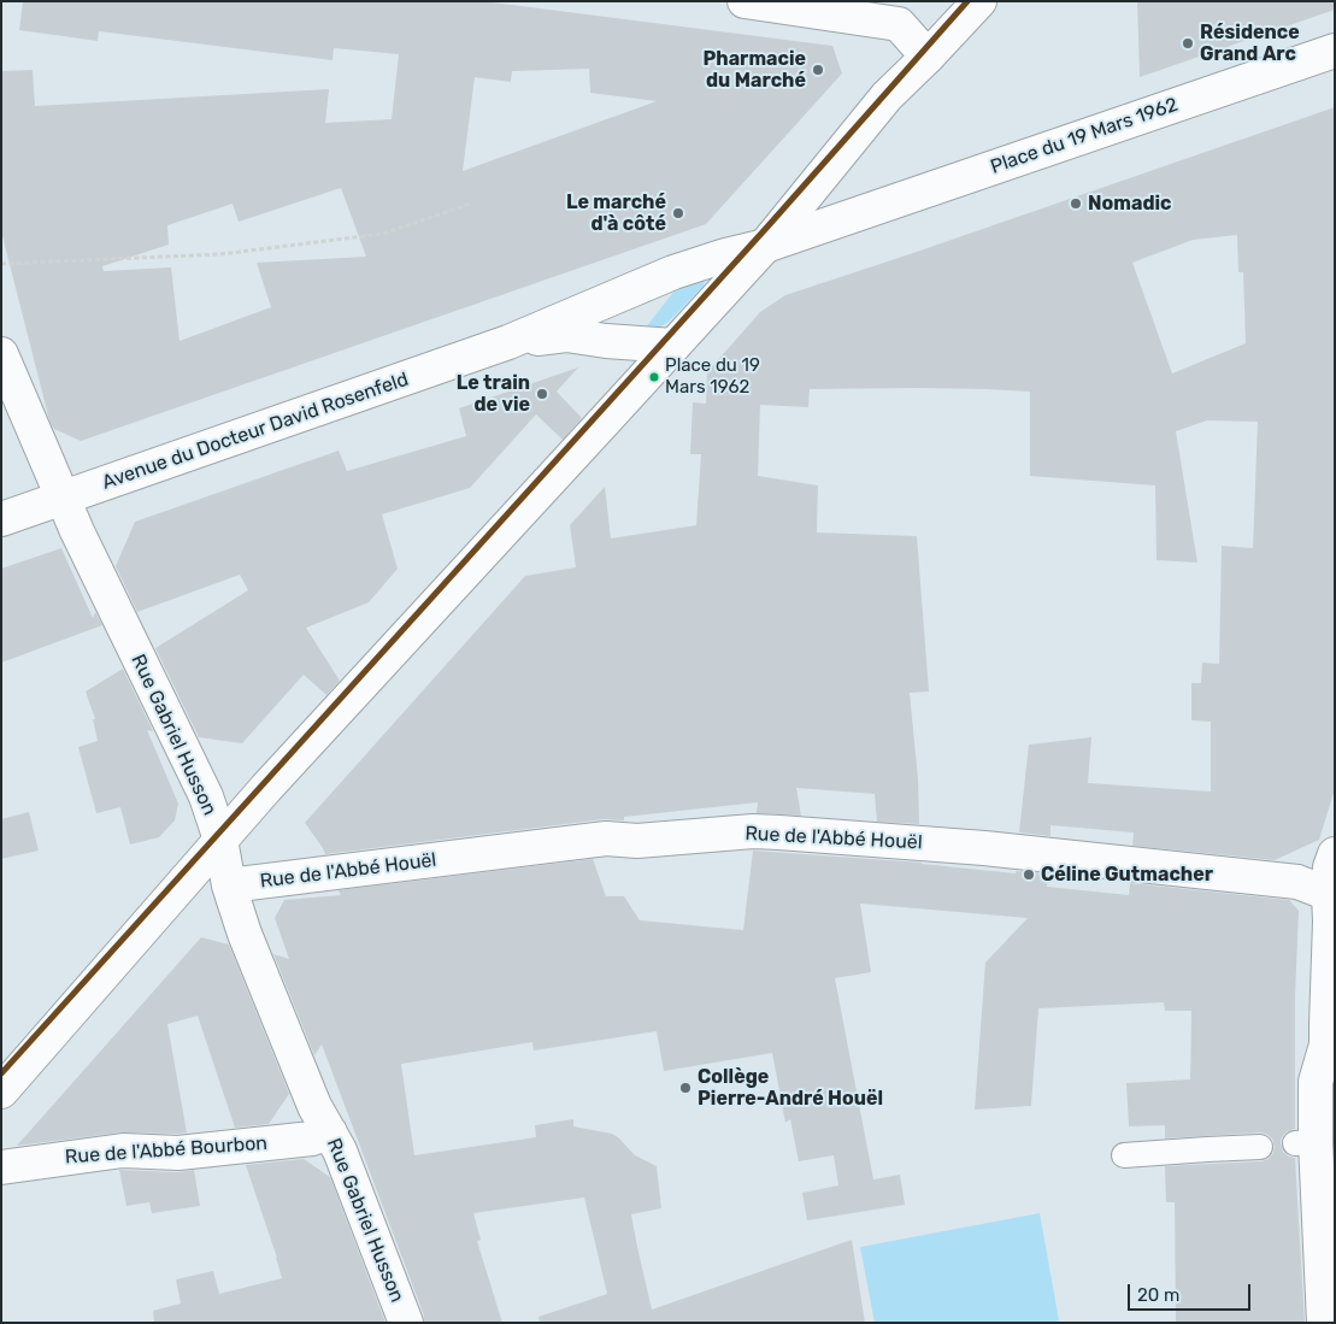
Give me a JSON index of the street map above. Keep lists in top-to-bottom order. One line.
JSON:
{"streets":{"street":["Place du 19 Mars 1962","Avenue du Docteur David Rosenfeld","Rue Gabriel Husson","Rue de l'Abbé Houël","Rue de l'Abbé Bourbon"]},"crossings":[["Place du 19 Mars 1962","Avenue du Docteur David Rosenfeld"],["Avenue du Docteur David Rosenfeld","Rue Gabriel Husson"],["Rue Gabriel Husson","Rue de l'Abbé Houël"],["Rue Gabriel Husson","Rue de l'Abbé Bourbon"]],"places":["Résidence Grand Arc","Pharmacie du Marché","Nomadic","Le marché d'à côté","Place du 19 Mars 1962","Le train de vie","Céline Gutmacher","Collège Pierre-André Houël"],"scale_bar":"20 m"}
